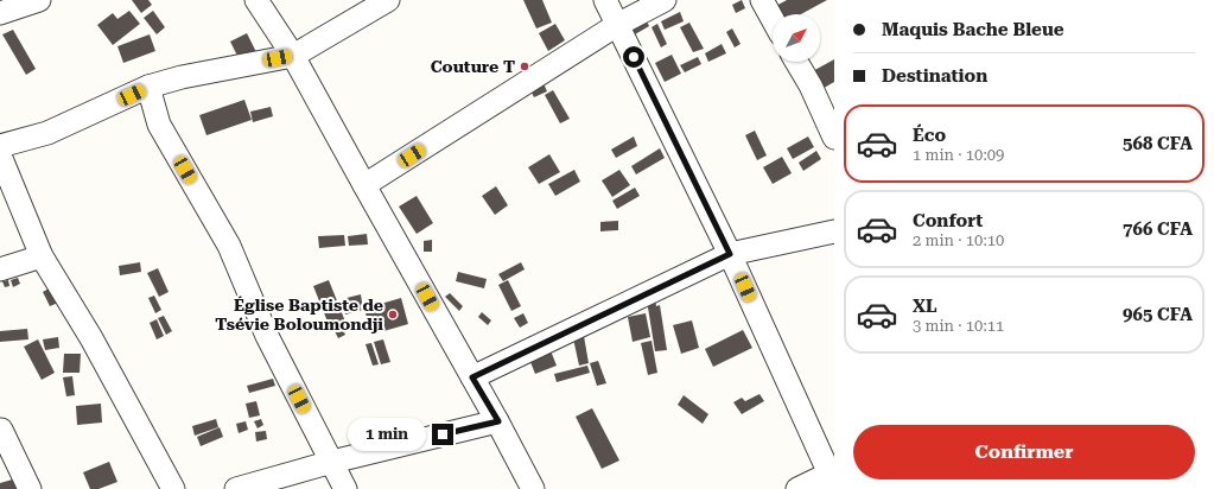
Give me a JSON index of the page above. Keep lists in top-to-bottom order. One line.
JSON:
{"places":["Couture T","Église Baptiste de Tsévie Boloumondji"],"north":"top right","page":{"banner":["Maquis Bache Bleue","Destination"],"list":[{"name":"Éco","note":"1 min · 10:09","value":"568 CFA"},{"name":"Confort","note":"2 min · 10:10","value":"766 CFA"},{"name":"XL","note":"3 min · 10:11","value":"965 CFA"}],"buttons":"Confirmer","bubble":"1 min"}}
